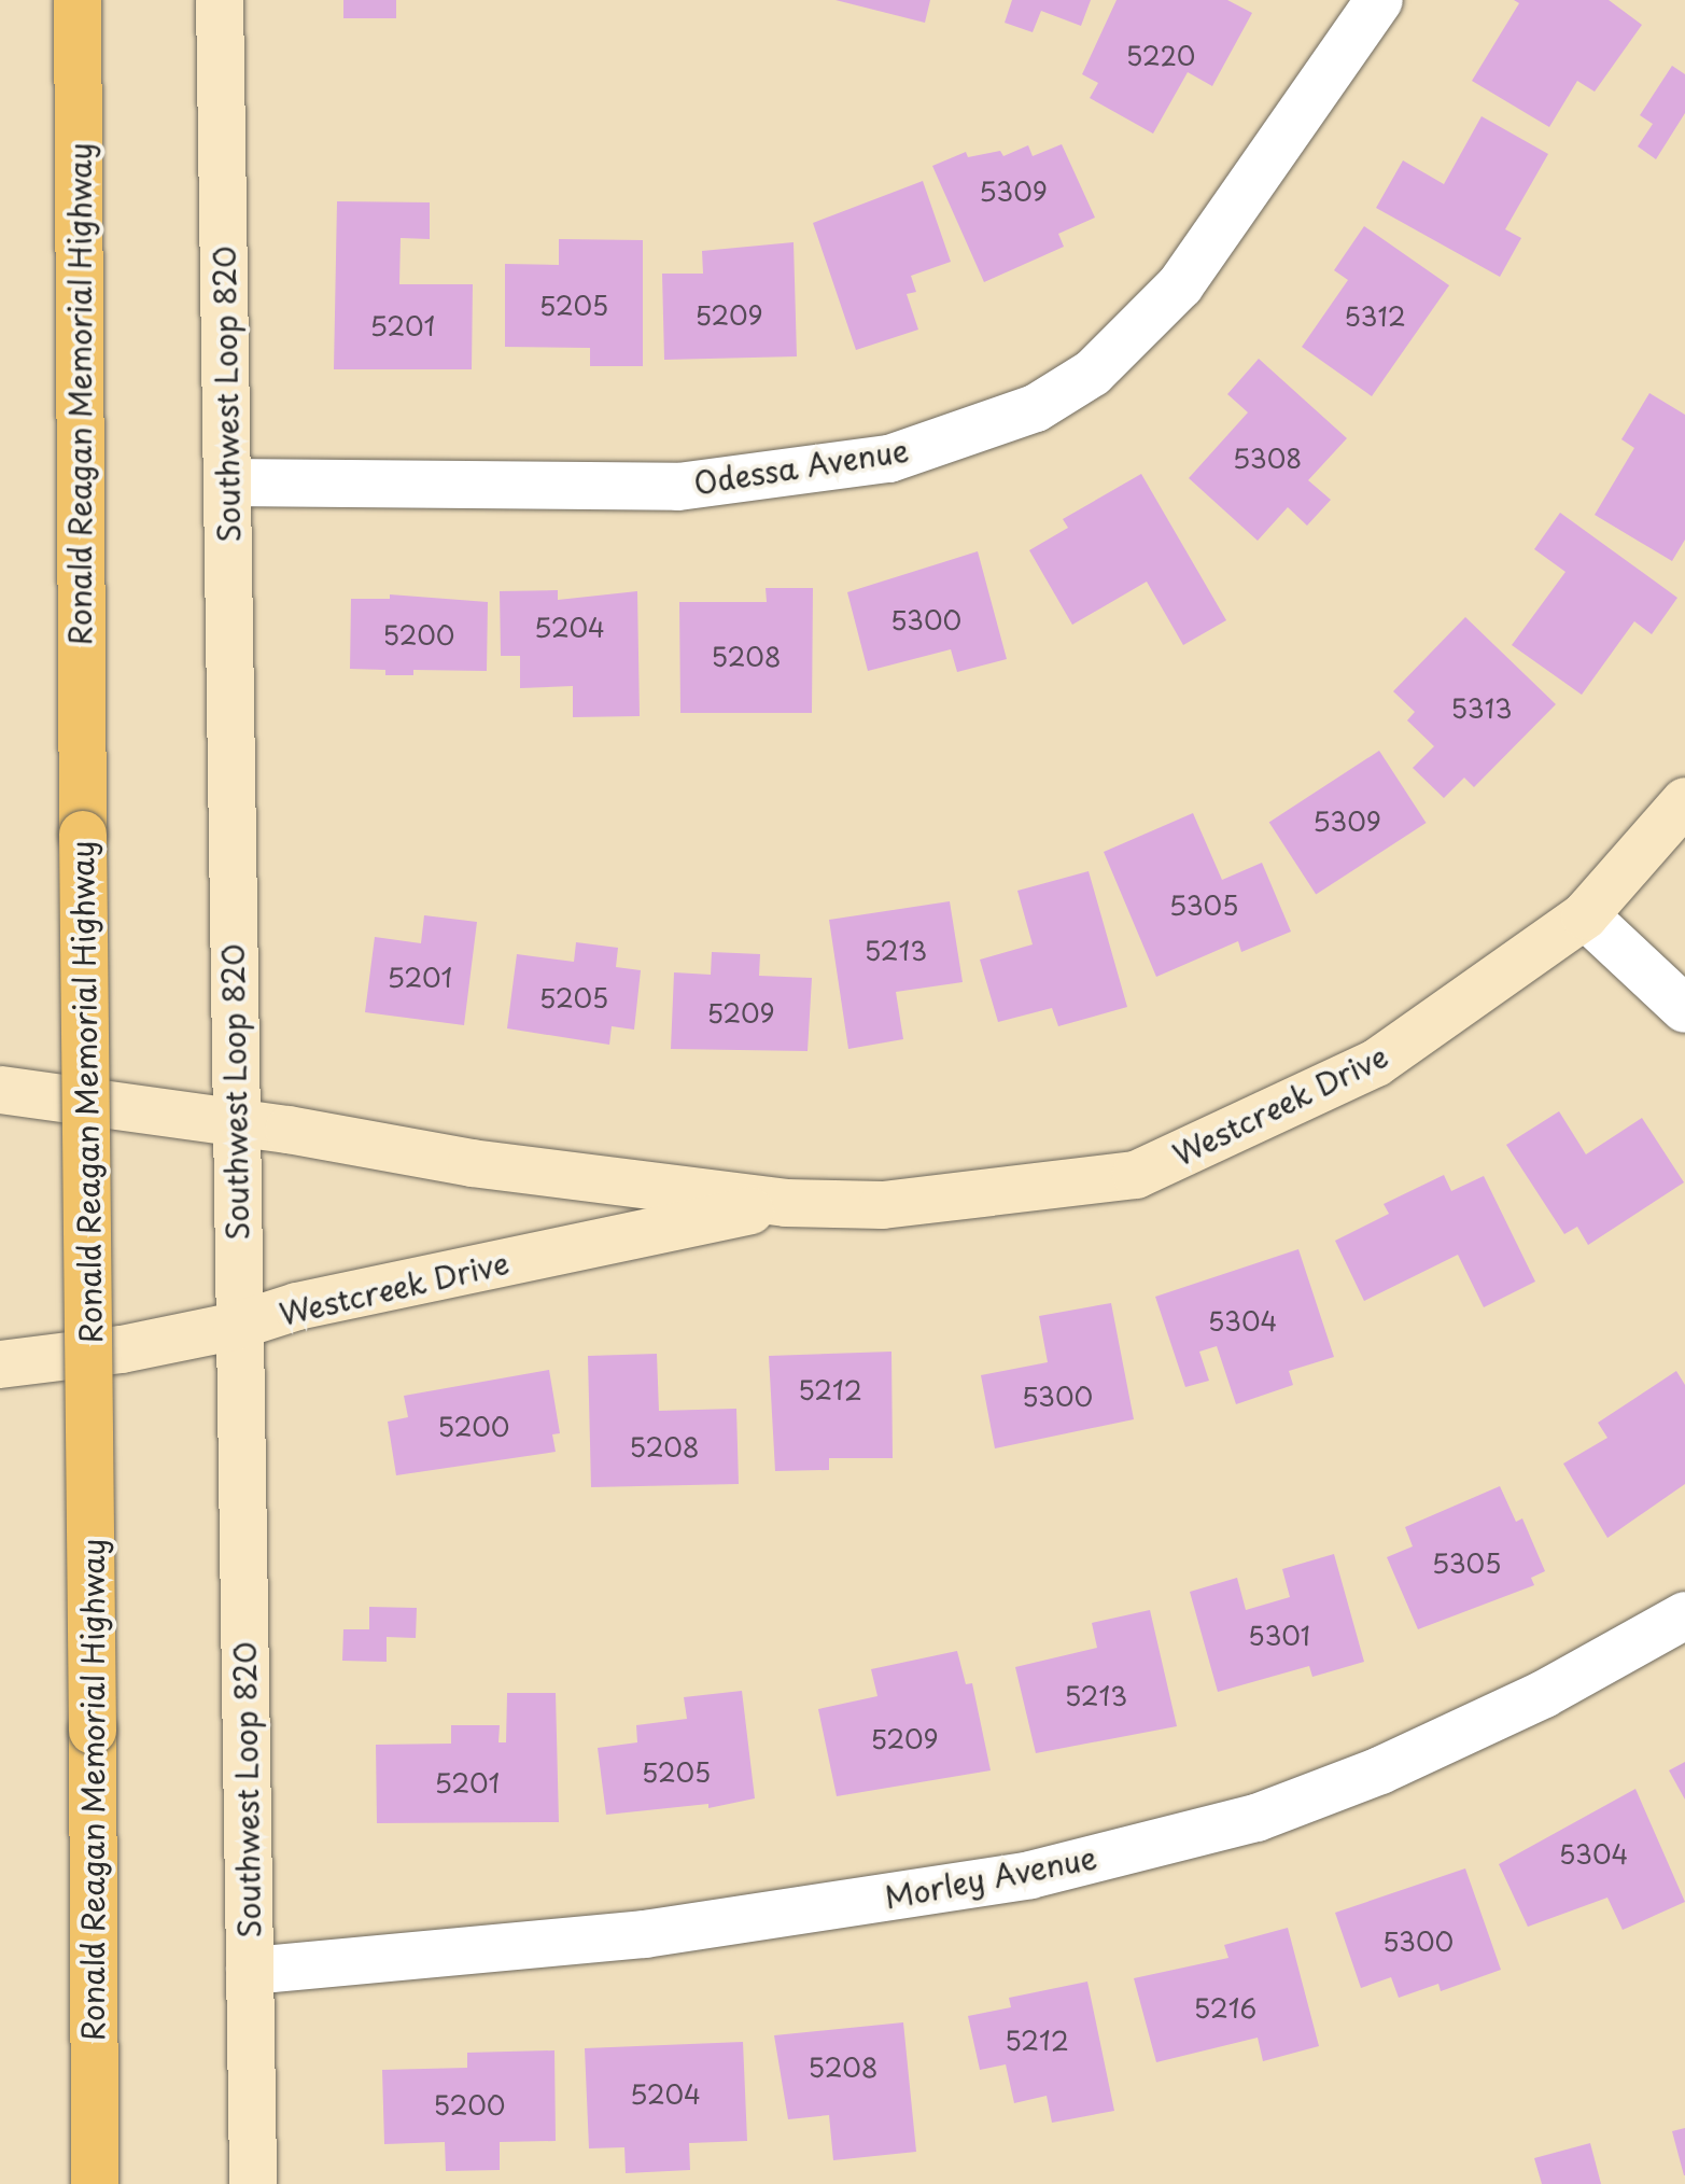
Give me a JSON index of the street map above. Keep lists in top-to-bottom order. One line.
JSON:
{"streets":{"highway":["Ronald Reagan Memorial Highway"],"street":["Southwest Loop 820","Odessa Avenue","Westcreek Drive","Morley Avenue"]},"crossings":[["Southwest Loop 820","Odessa Avenue"],["Southwest Loop 820","Westcreek Drive"],["Southwest Loop 820","Morley Avenue"]],"house_numbers":["5220","5309","5205","5209","5312","5201","5308","5300","5204","5200","5208","5313","5309","5305","5213","5201","5205","5209","5304","5212","5300","5200","5208","5305","5301","5213","5209","5205","5201","5304","5300","5216","5212","5208","5204","5200"]}
